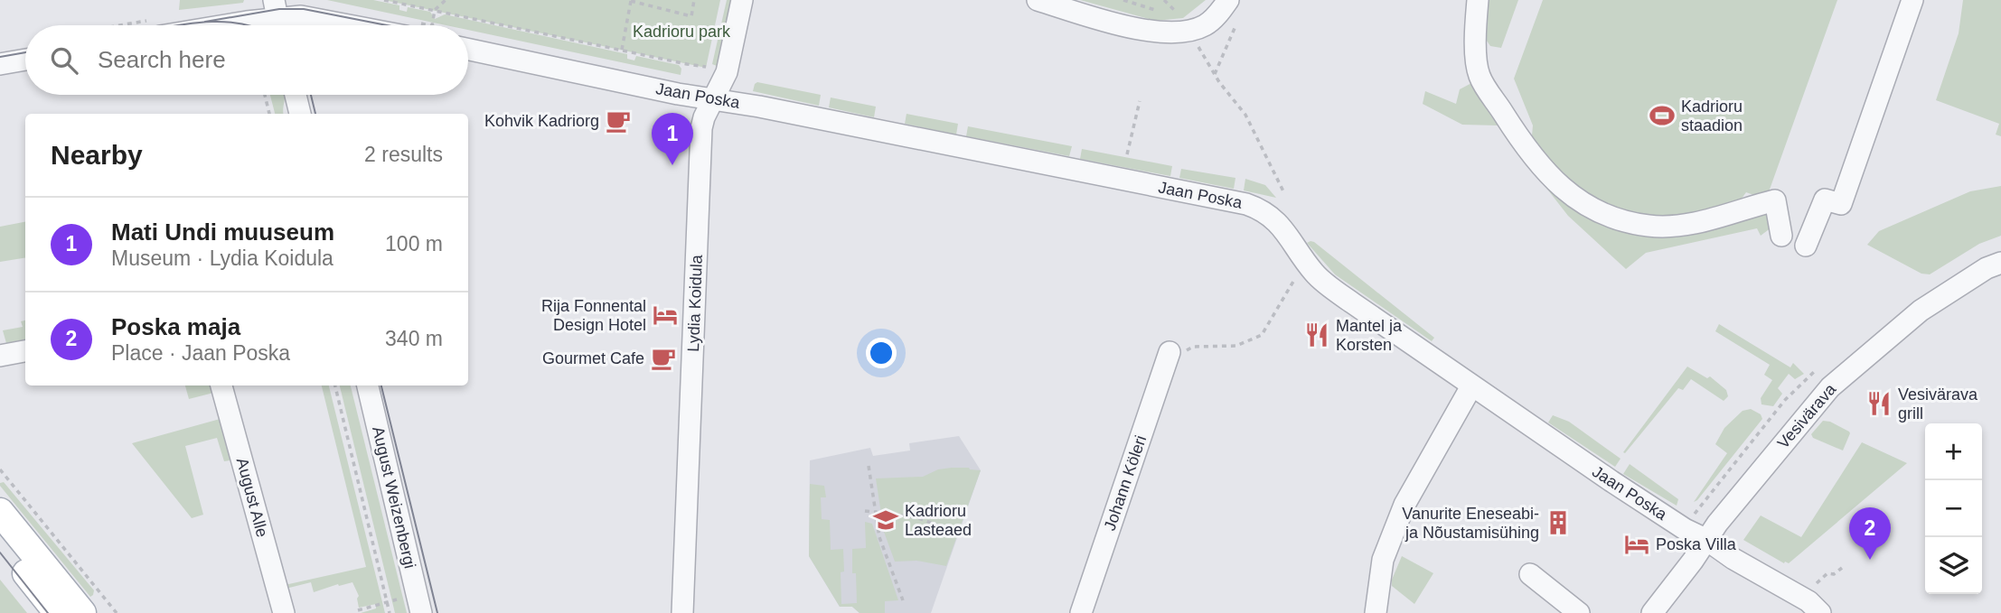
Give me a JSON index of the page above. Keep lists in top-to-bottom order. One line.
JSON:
{"streets":{"street":["Jaan Poska","Lydia Koidula","Vesivärava","Johann Köleri","August Alle","August Weizenbergi"]},"crossings":[["Jaan Poska","Lydia Koidula"],["Jaan Poska","Vesivärava"]],"parks":["Kadrioru park"],"places":{"sports":["Kadrioru staadion"],"cafe":["Kohvik Kadriorg","Gourmet Cafe"],"hotel":["Rija Fonnental Design Hotel","Poska Villa"],"restaurant":["Mantel ja Korsten","Vesivärava grill"],"school or university":["Kadrioru Lasteaed"],"building":["Vanurite Eneseabi- ja Nõustamisühing"]},"page":{"search":"Search here","pins":["1","2"],"heading":["Nearby","2 results"],"list":[{"mark":"1","name":"Mati Undi muuseum","note":"Museum · Lydia Koidula","value":"100 m"},{"mark":"2","name":"Poska maja","note":"Place · Jaan Poska","value":"340 m"}],"map_buttons":["+","−"]}}
